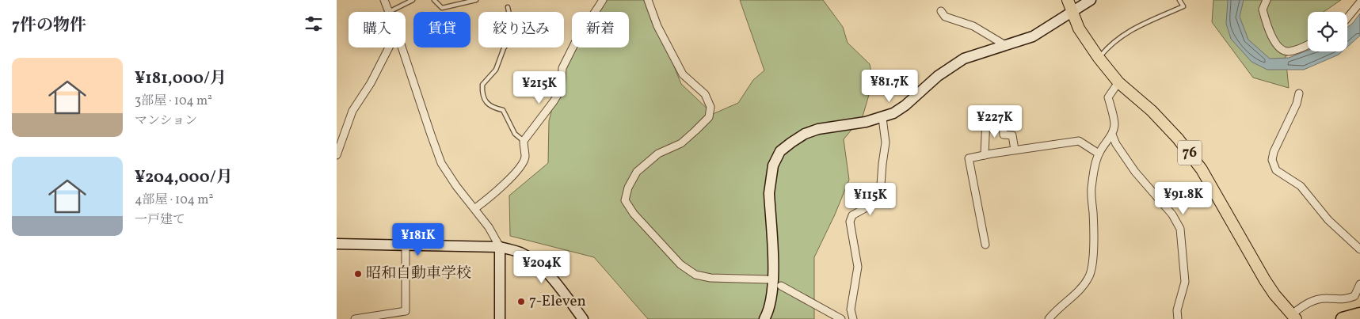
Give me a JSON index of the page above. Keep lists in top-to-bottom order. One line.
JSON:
{"streets":{"main road":["76"]},"places":["昭和自動車学校","7-Eleven"],"page":{"heading":"7件の物件","chip":["購入","賃貸","絞り込み","新着"],"list":[{"name":"¥181,000/月","note":"3部屋 · 104 m² · マンション"},{"name":"¥204,000/月","note":"4部屋 · 104 m² · 一戸建て"}],"price":["¥81.7K","¥215K","¥227K","¥91.8K","¥115K","¥181K","¥204K"]}}
